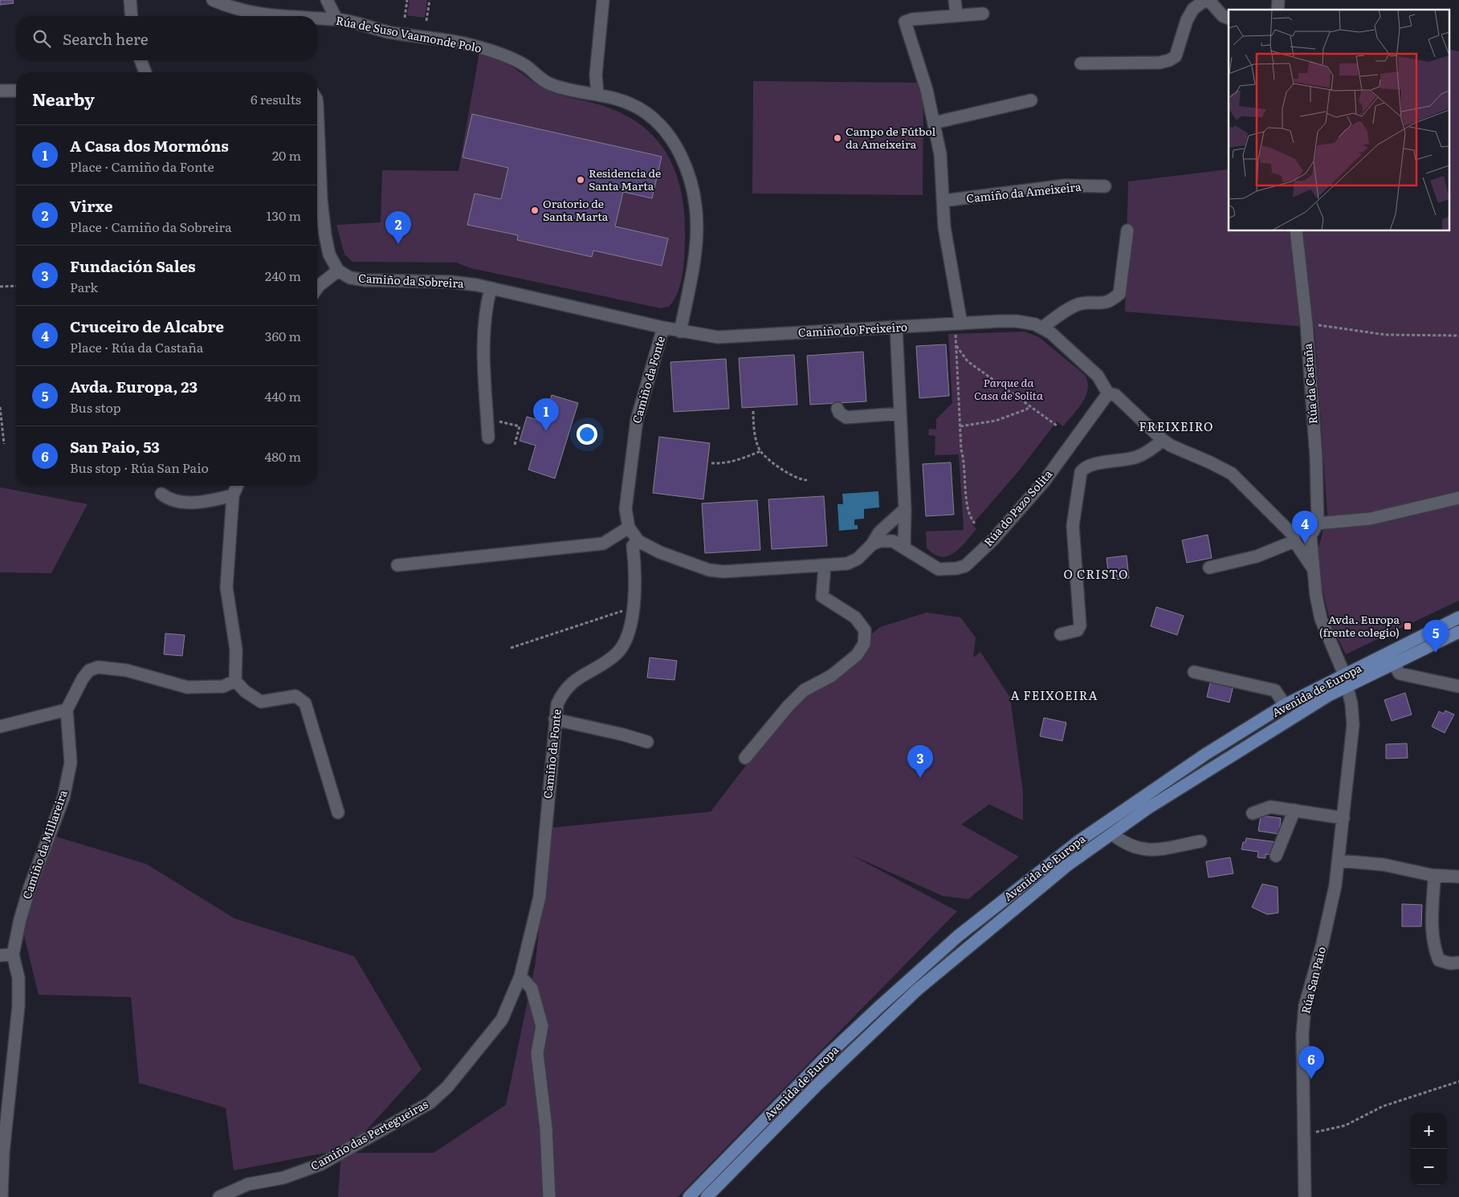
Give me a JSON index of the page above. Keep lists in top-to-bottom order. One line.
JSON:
{"streets":{"main road":["Avenida de Europa"],"street":["Rúa de Suso Vaamonde Polo","Camiño da Ameixeira","Camiño da Sobreira","Camiño do Freixeiro","Camiño da Fonte","Rúa da Castaña","Rúa do Pazo Solita","Camiño da Millareira","Rúa San Paio","Camiño das Pertegueiras"]},"crossings":[["Rúa de Suso Vaamonde Polo","Camiño do Freixeiro"],["Camiño da Sobreira","Camiño do Freixeiro"],["Camiño da Sobreira","Camiño da Fonte"],["Camiño do Freixeiro","Camiño da Fonte"],["Camiño do Freixeiro","Rúa do Pazo Solita"],["Camiño da Fonte","Rúa do Pazo Solita"],["Camiño da Fonte","Camiño das Pertegueiras"],["Avenida de Europa","Rúa San Paio"]],"districts":["FREIXEIRO","O CRISTO","A FEIXOEIRA"],"parks":["Parque da Casa de Solita"],"places":{"other":["Campo de Fútbol da Ameixeira","Residencia de Santa Marta","Oratorio de Santa Marta"],"transit":["Avda. Europa (frente colegio)"]},"page":{"search":"Search here","heading":["Nearby","6 results"],"list":[{"mark":"1","name":"A Casa dos Mormóns","note":"Place · Camiño da Fonte","value":"20 m"},{"mark":"2","name":"Virxe","note":"Place · Camiño da Sobreira","value":"130 m"},{"mark":"3","name":"Fundación Sales","note":"Park","value":"240 m"},{"mark":"4","name":"Cruceiro de Alcabre","note":"Place · Rúa da Castaña","value":"360 m"},{"mark":"5","name":"Avda. Europa, 23","note":"Bus stop","value":"440 m"},{"mark":"6","name":"San Paio, 53","note":"Bus stop · Rúa San Paio","value":"480 m"}],"pins":["2","1","4","5","3","6"],"map_buttons":["+","−"]}}
